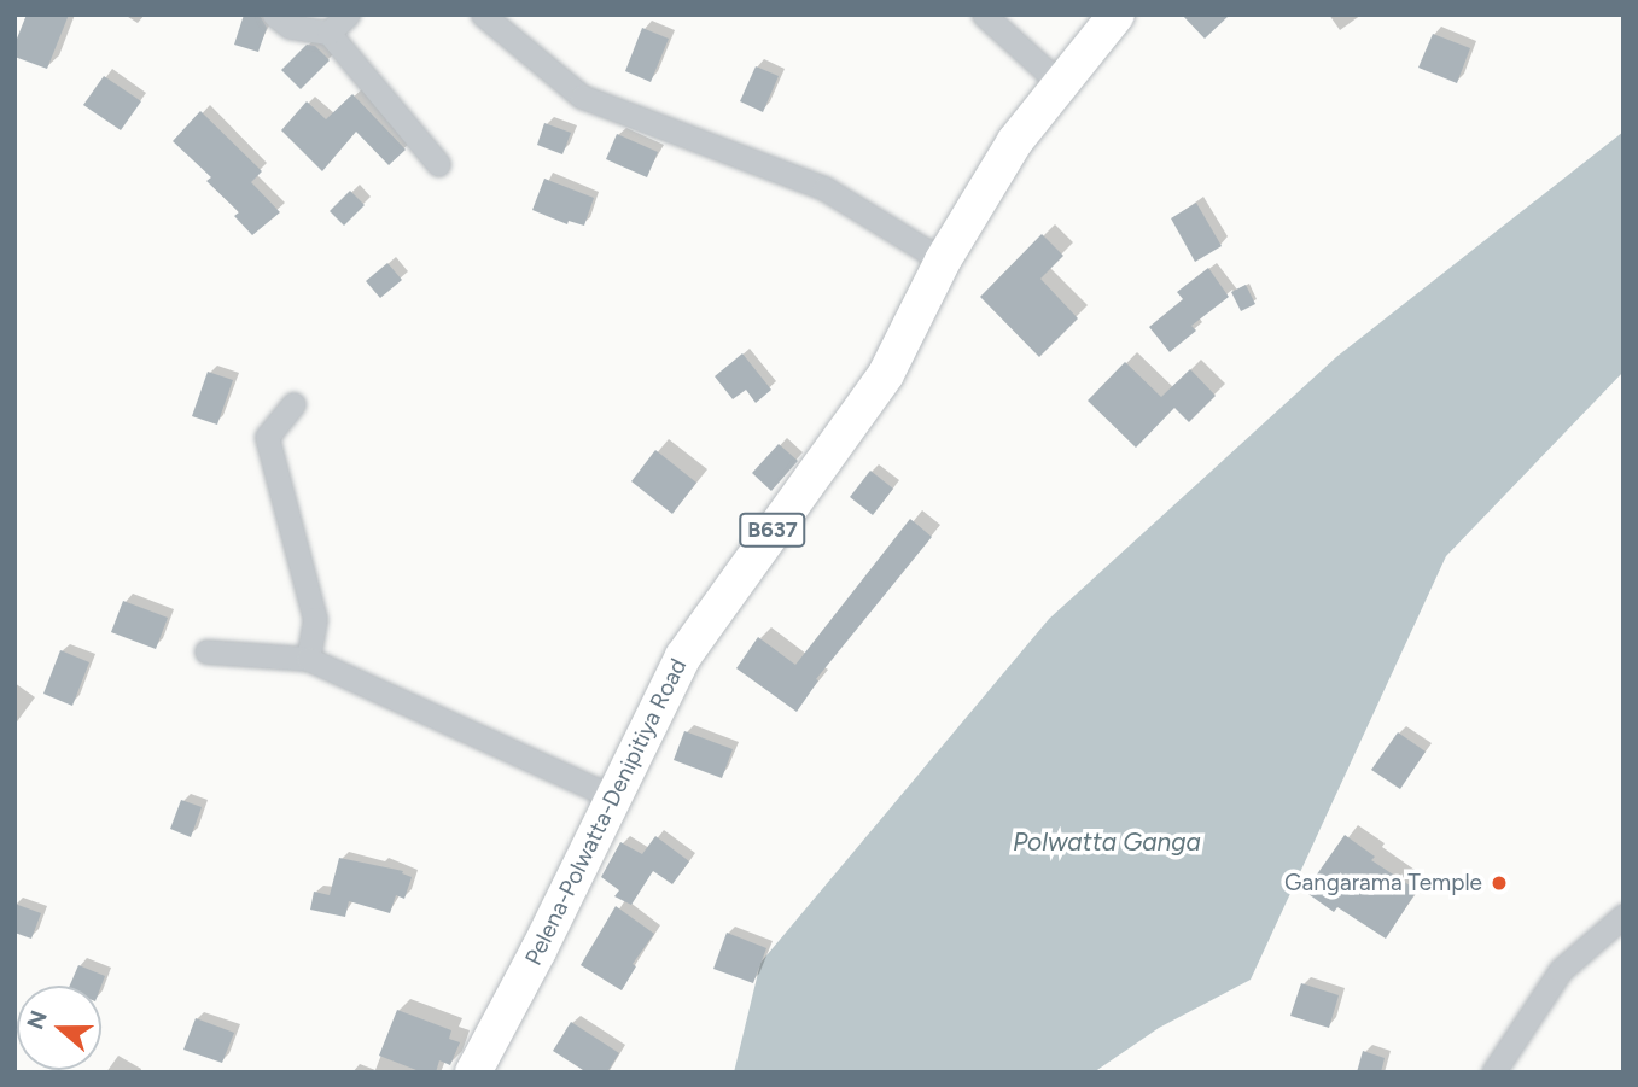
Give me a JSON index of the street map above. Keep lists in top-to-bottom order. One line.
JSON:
{"streets":{"main road":["B637","Pelena-Polwatta-Denipitiya Road"]},"water":["Polwatta Ganga"],"places":["Gangarama Temple"],"north":"left"}
